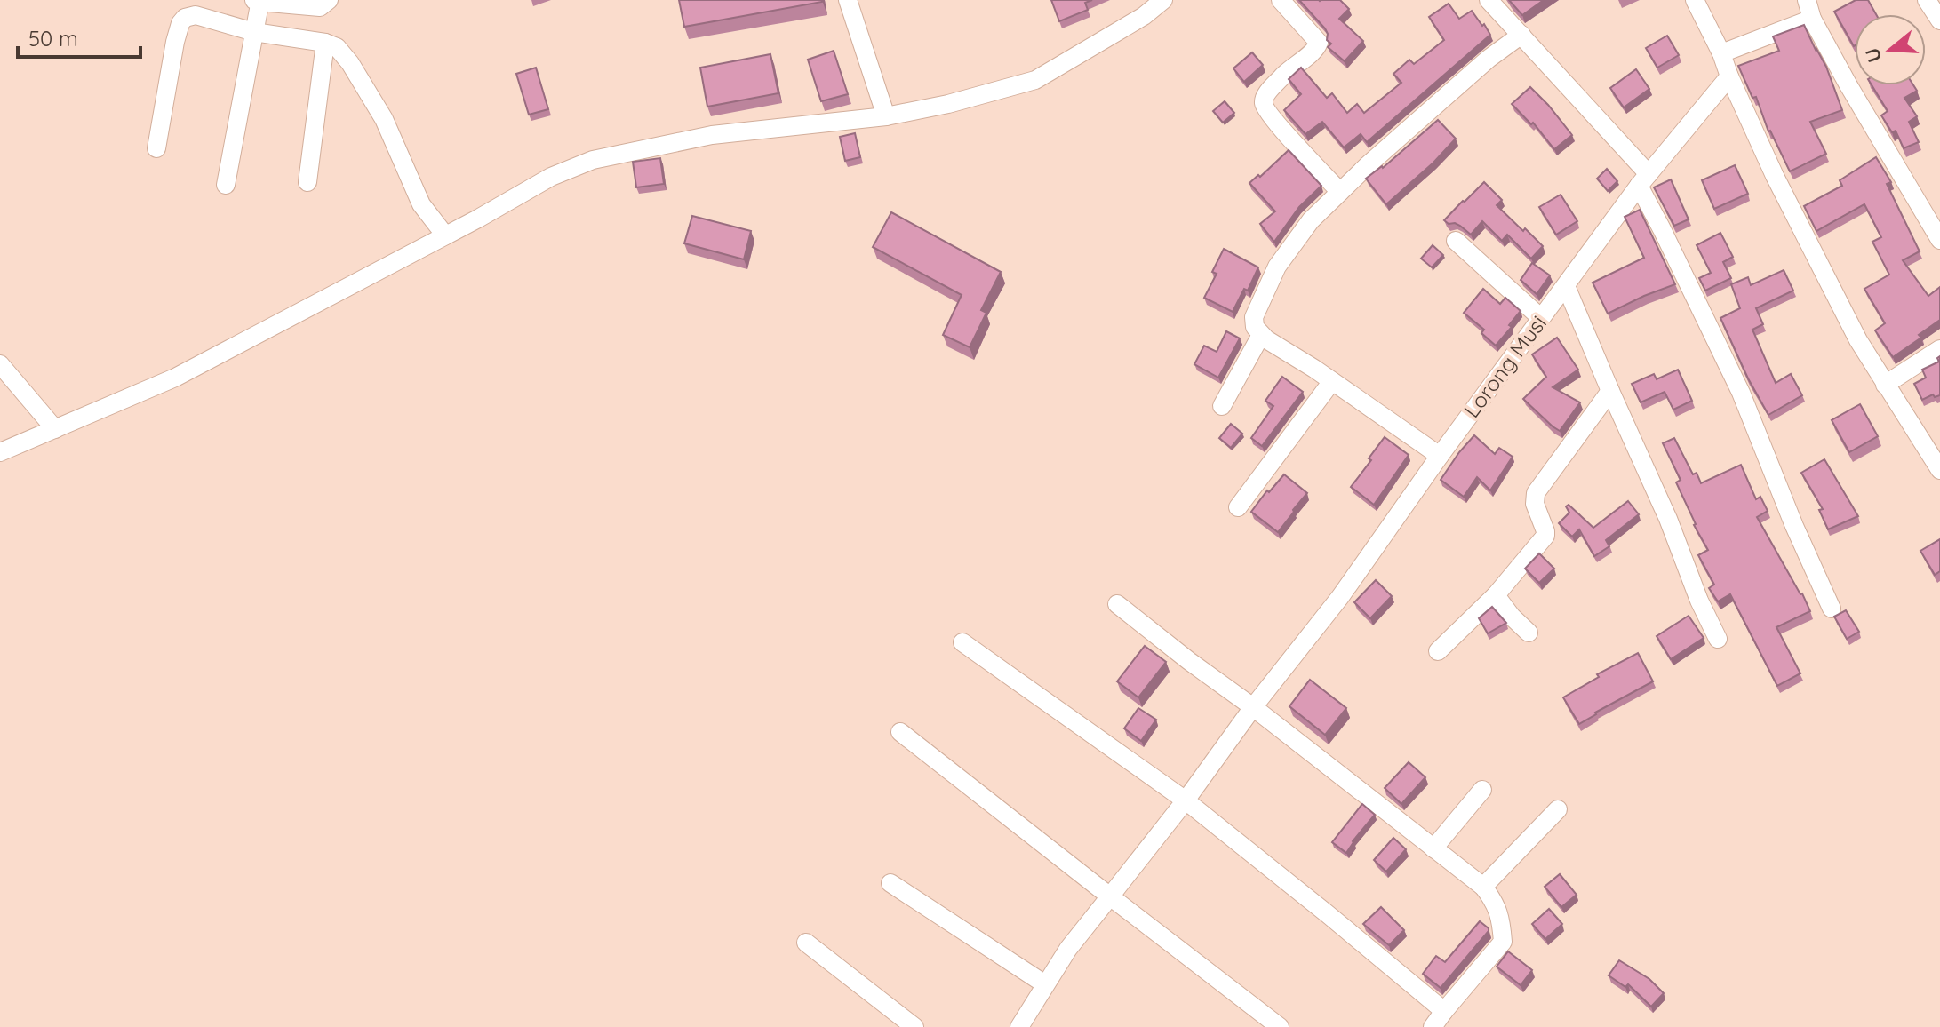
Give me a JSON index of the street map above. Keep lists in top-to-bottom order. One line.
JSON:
{"streets":{"street":["Lorong Musi"]},"scale_bar":"50 m","north":"left"}
